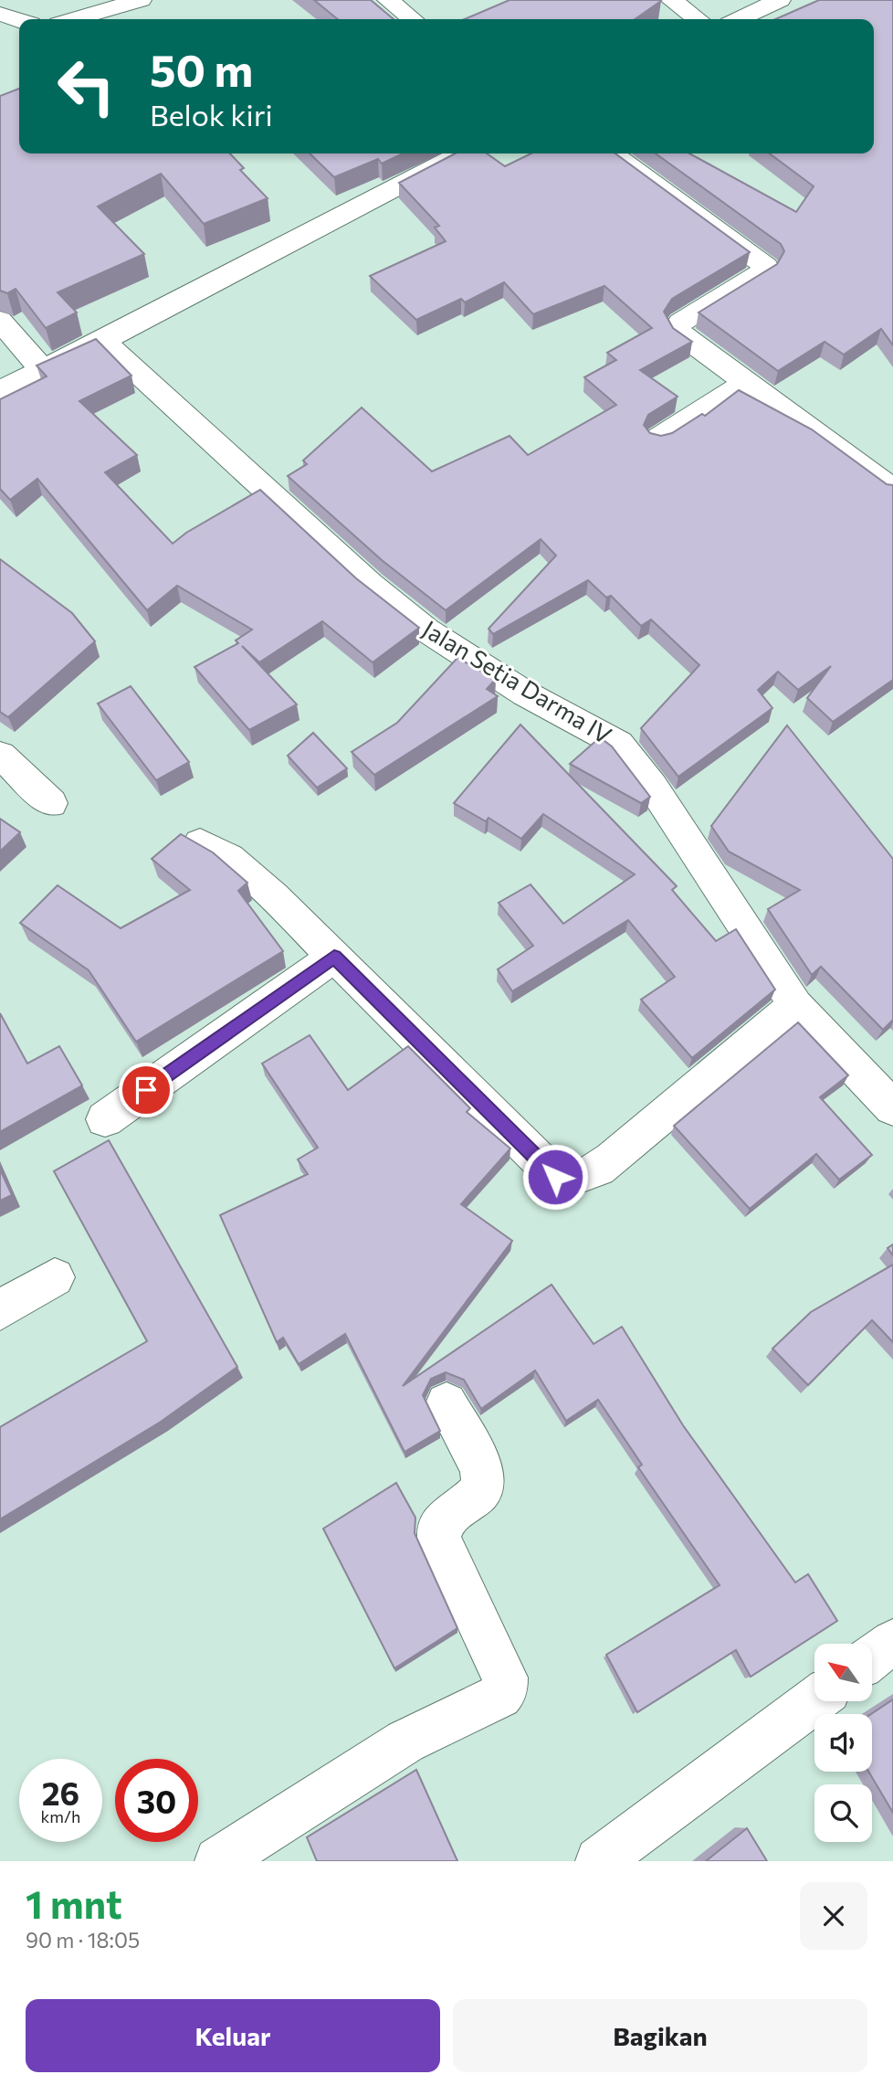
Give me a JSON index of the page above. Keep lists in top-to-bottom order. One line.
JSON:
{"streets":{"street":["Jalan Setia Darma IV"]},"north":"top left","page":{"turn":["50 m","Belok kiri"],"speed":"26 km/h","limit":"30","heading":["1 mnt","90 m · 18:05"],"buttons":["Keluar","Bagikan"]}}
